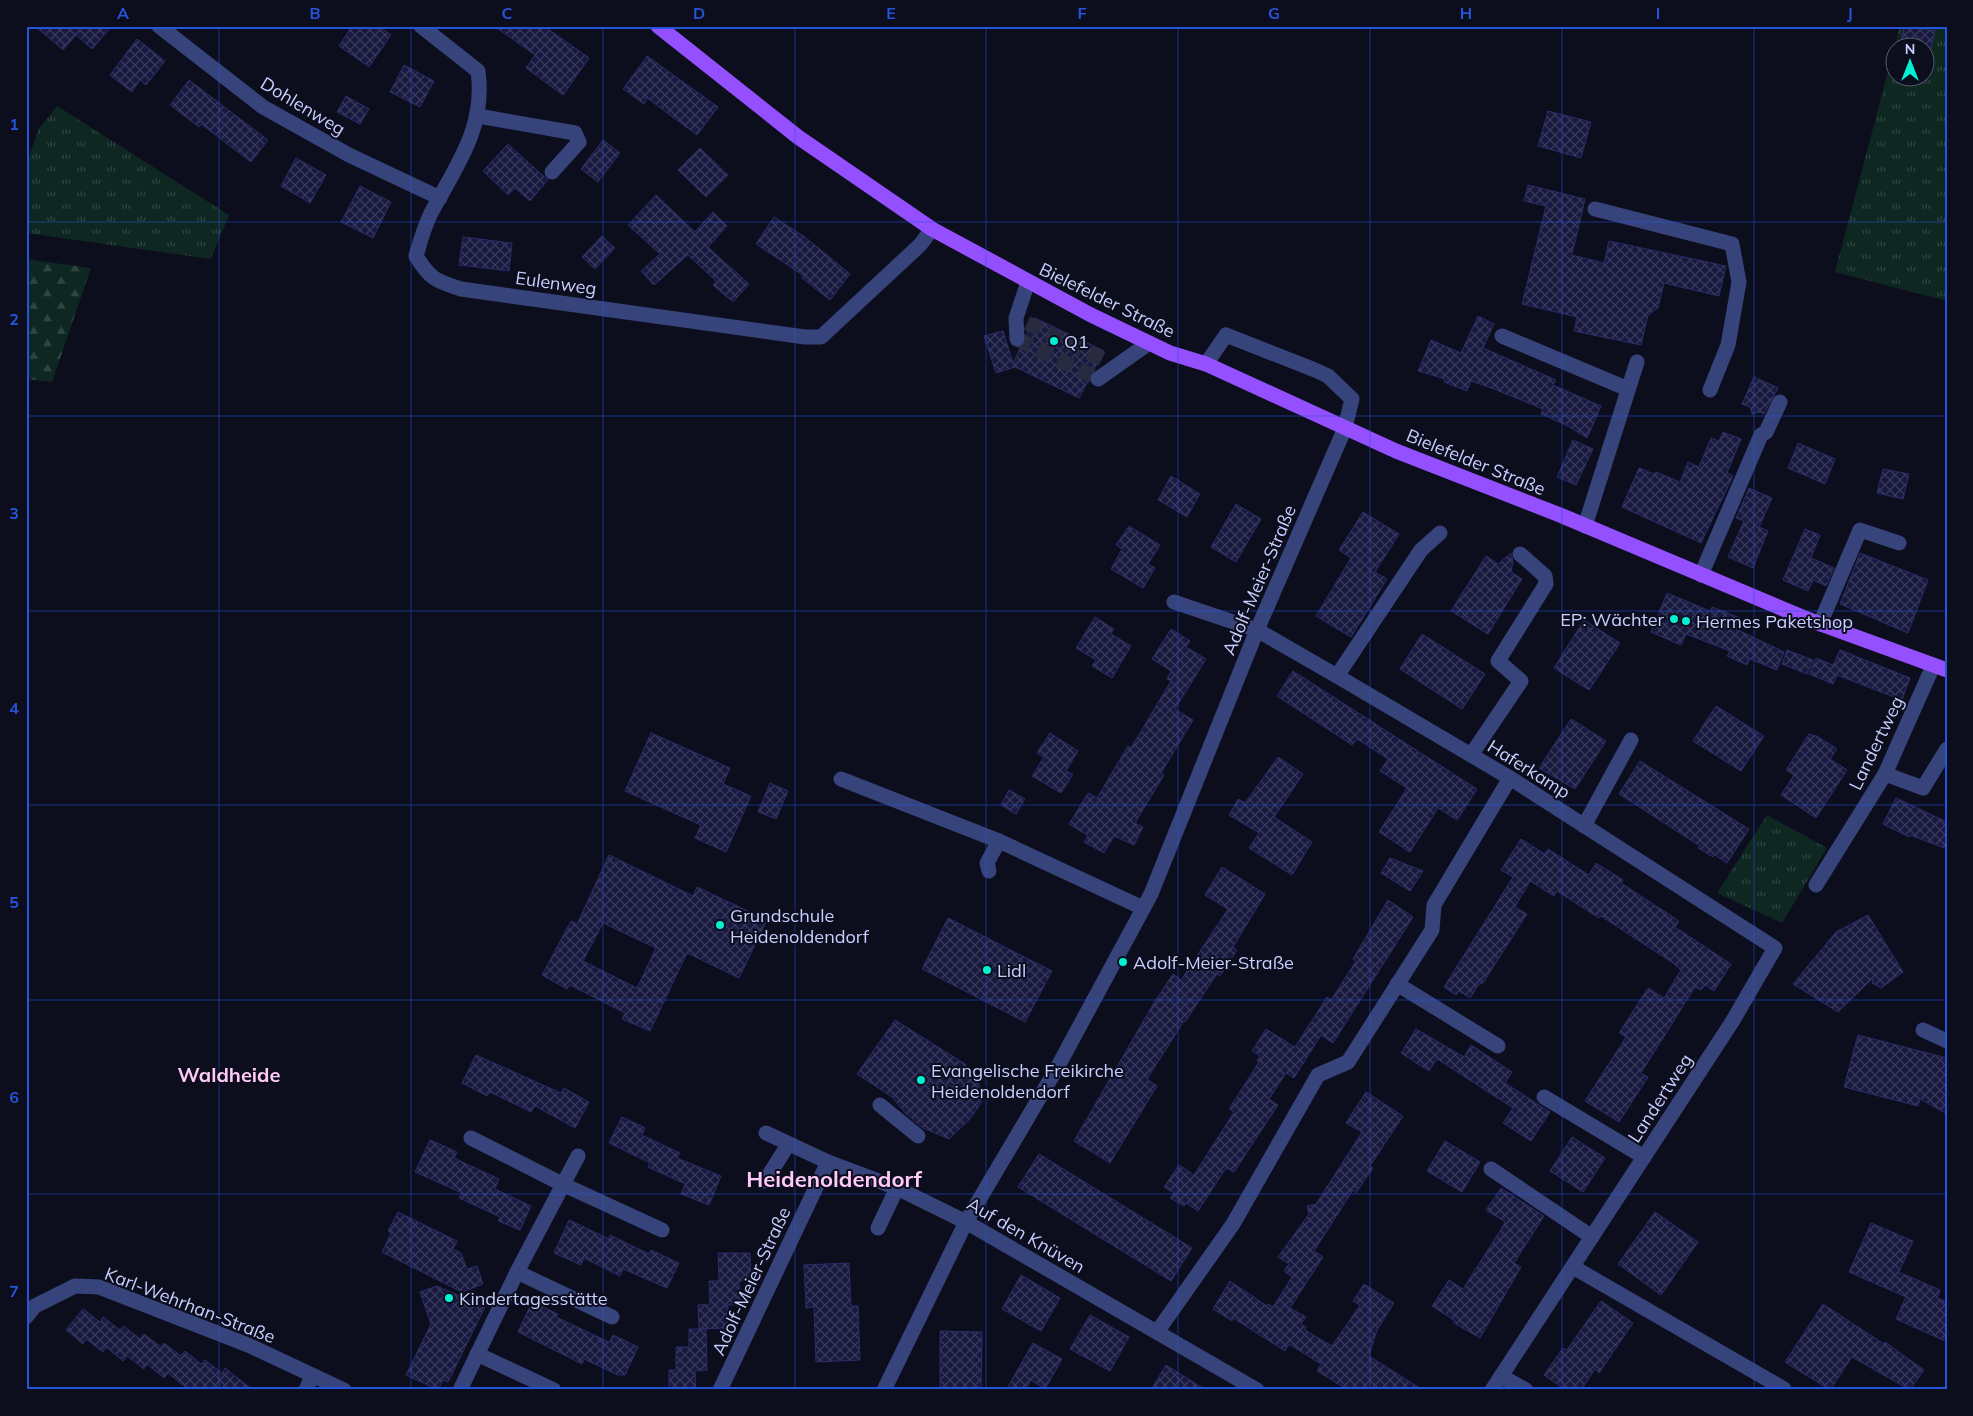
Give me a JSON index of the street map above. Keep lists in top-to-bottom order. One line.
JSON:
{"streets":{"main road":["Bielefelder Straße"],"street":["Dohlenweg","Eulenweg","Adolf-Meier-Straße","Landertweg","Haferkamp","Auf den Knüven","Karl-Wehrhan-Straße"]},"crossings":[["Dohlenweg","Eulenweg"],["Eulenweg","Bielefelder Straße"],["Bielefelder Straße","Adolf-Meier-Straße"],["Bielefelder Straße","Landertweg"],["Adolf-Meier-Straße","Haferkamp"],["Adolf-Meier-Straße","Auf den Knüven"],["Landertweg","Haferkamp"]],"districts":["Waldheide","Heidenoldendorf"],"places":["Q1","EP: Wächter","Hermes Paketshop","Grundschule Heidenoldendorf","Adolf-Meier-Straße","Lidl","Evangelische Freikirche Heidenoldendorf","Kindertagesstätte"],"north":"top","grid":{"columns":["A","B","C","D","E","F","G","H","I","J"],"rows":["1","2","3","4","5","6","7"]}}
